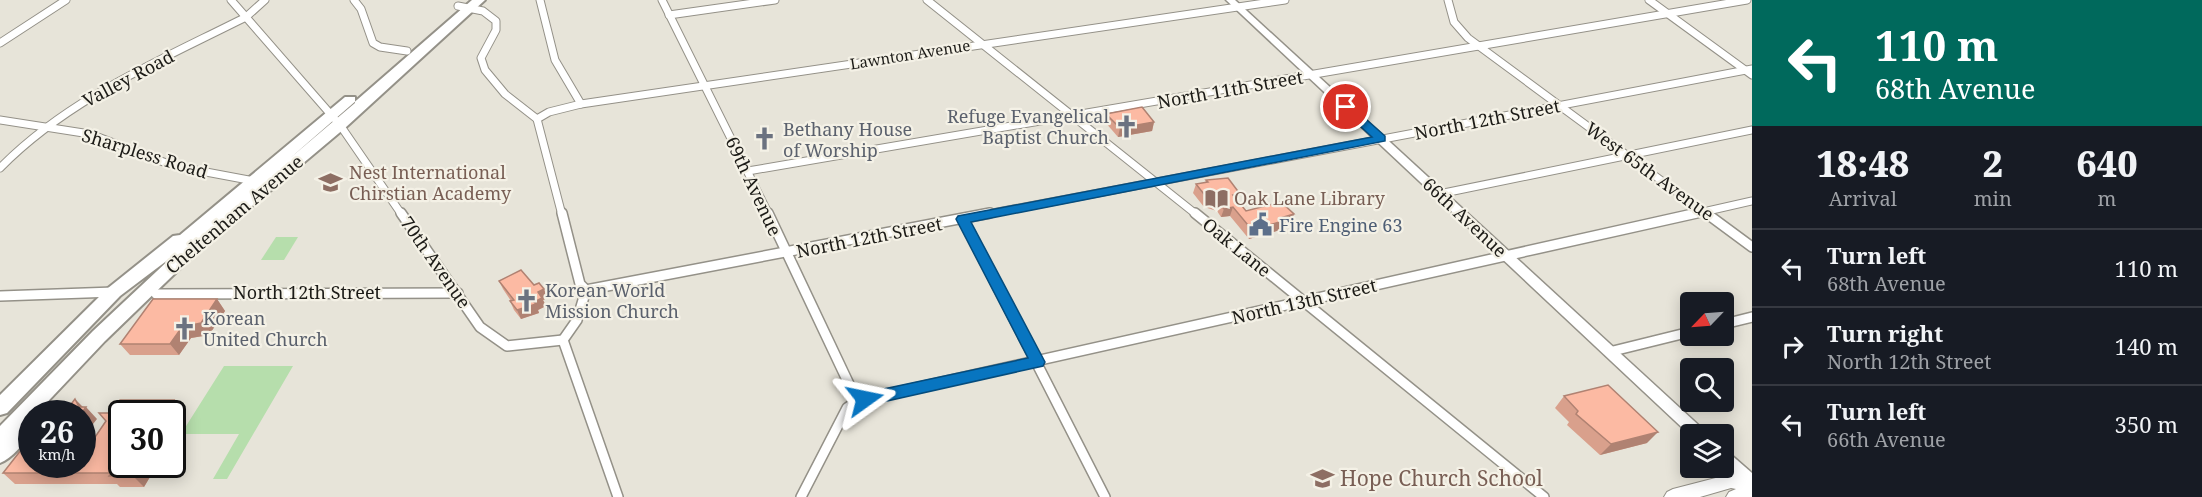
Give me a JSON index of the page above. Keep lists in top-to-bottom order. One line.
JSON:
{"streets":{"highway":["Cheltenham Avenue"],"street":["Lawnton Avenue","Valley Road","North 11th Street","North 12th Street","Sharpless Road","West 65th Avenue","69th Avenue","66th Avenue","Oak Lane","70th Avenue","North 13th Street"]},"crossings":[["Lawnton Avenue","69th Avenue"],["Lawnton Avenue","66th Avenue"],["Lawnton Avenue","Oak Lane"],["Valley Road","Sharpless Road"],["North 11th Street","West 65th Avenue"],["North 11th Street","69th Avenue"],["North 11th Street","66th Avenue"],["North 11th Street","Oak Lane"],["North 12th Street","West 65th Avenue"],["North 12th Street","69th Avenue"],["North 12th Street","66th Avenue"],["North 12th Street","Oak Lane"],["North 12th Street","70th Avenue"],["Sharpless Road","Cheltenham Avenue"],["West 65th Avenue","North 13th Street"],["69th Avenue","North 13th Street"],["Cheltenham Avenue","70th Avenue"],["66th Avenue","North 13th Street"],["Oak Lane","North 13th Street"]],"places":{"church":["Refuge Evangelical Baptist Church","Bethany House of Worship","Korean World Mission Church","Korean United Church"],"school or university":["Nest International Chirstian Academy","Hope Church School"],"library":["Oak Lane Library"],"public building":["Fire Engine 63"]},"north":"bottom left","page":{"turn":["110 m","68th Avenue"],"eta":["18:48","Arrival","2","min","640","m"],"list":[{"name":"Turn left","note":"68th Avenue","value":"110 m"},{"name":"Turn right","note":"North 12th Street","value":"140 m"},{"name":"Turn left","note":"66th Avenue","value":"350 m"}],"speed":"26 km/h","limit":"30"}}
